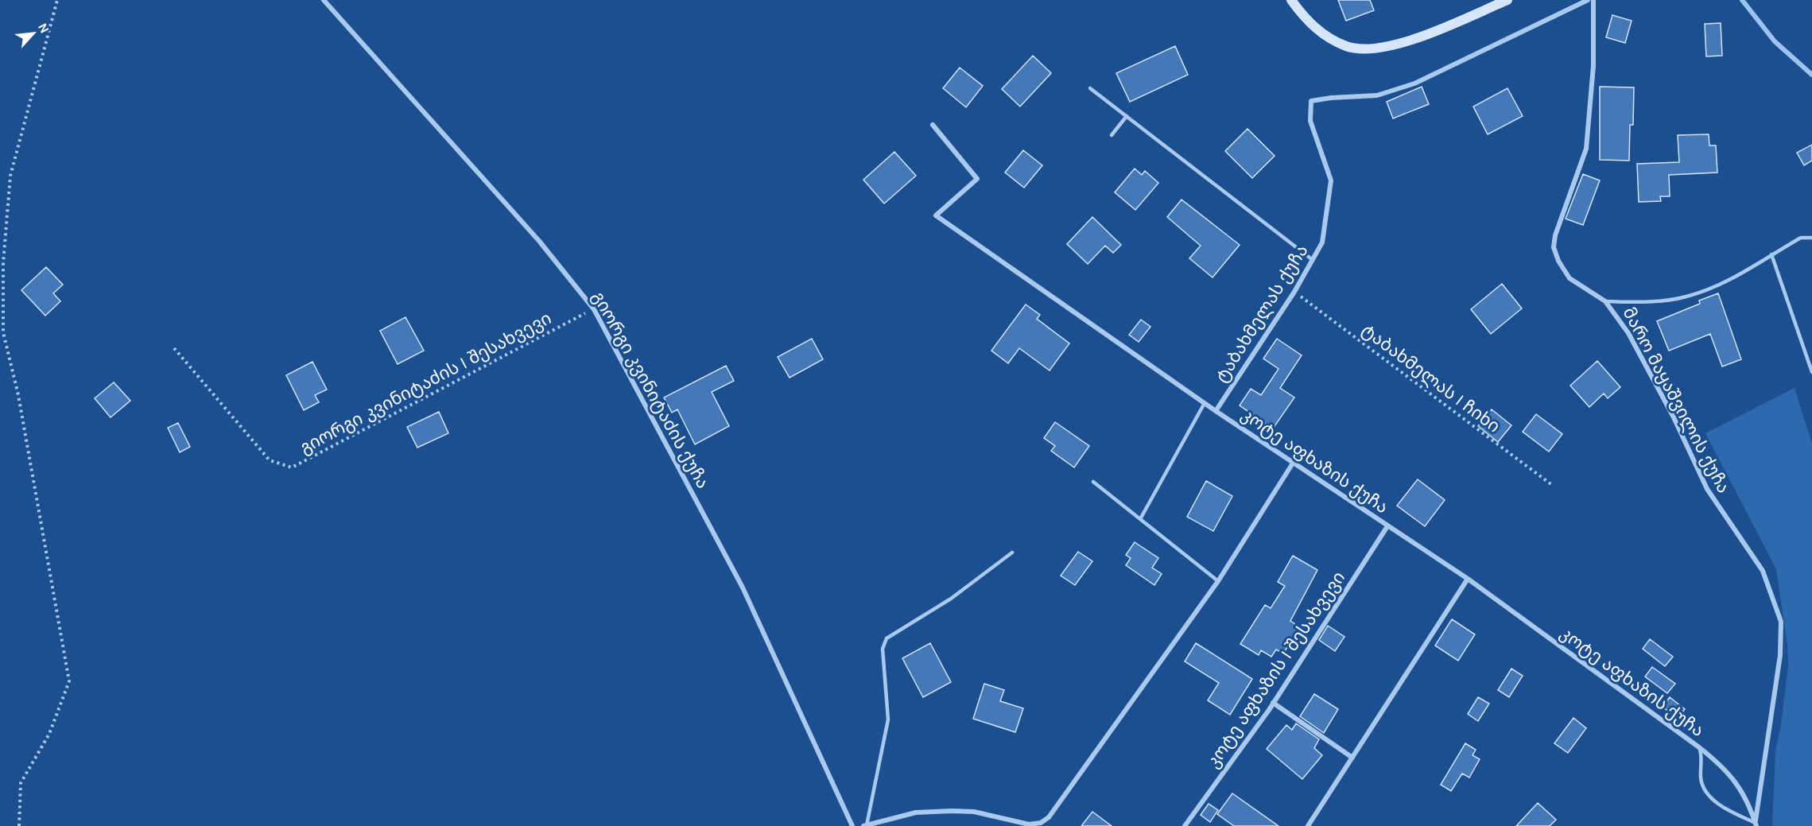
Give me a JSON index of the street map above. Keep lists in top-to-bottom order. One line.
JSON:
{"streets":{"street":["ტაბახმელას ქუჩა","გიორგი კვინიტაძის ქუჩა","მარო მაყაშვილის ქუჩა","კოტე აფხაზის ქუჩა","კოტე აფხაზის I შესახვევი"],"path":["ტაბახმელას I ჩიხი","გიორგი კვინიტაძის I შესახვევი"]},"crossings":[["ტაბახმელას ქუჩა","ტაბახმელას I ჩიხი"],["ტაბახმელას ქუჩა","კოტე აფხაზის ქუჩა"],["გიორგი კვინიტაძის I შესახვევი","გიორგი კვინიტაძის ქუჩა"],["მარო მაყაშვილის ქუჩა","კოტე აფხაზის ქუჩა"],["კოტე აფხაზის ქუჩა","კოტე აფხაზის I შესახვევი"]],"north":"top right"}
